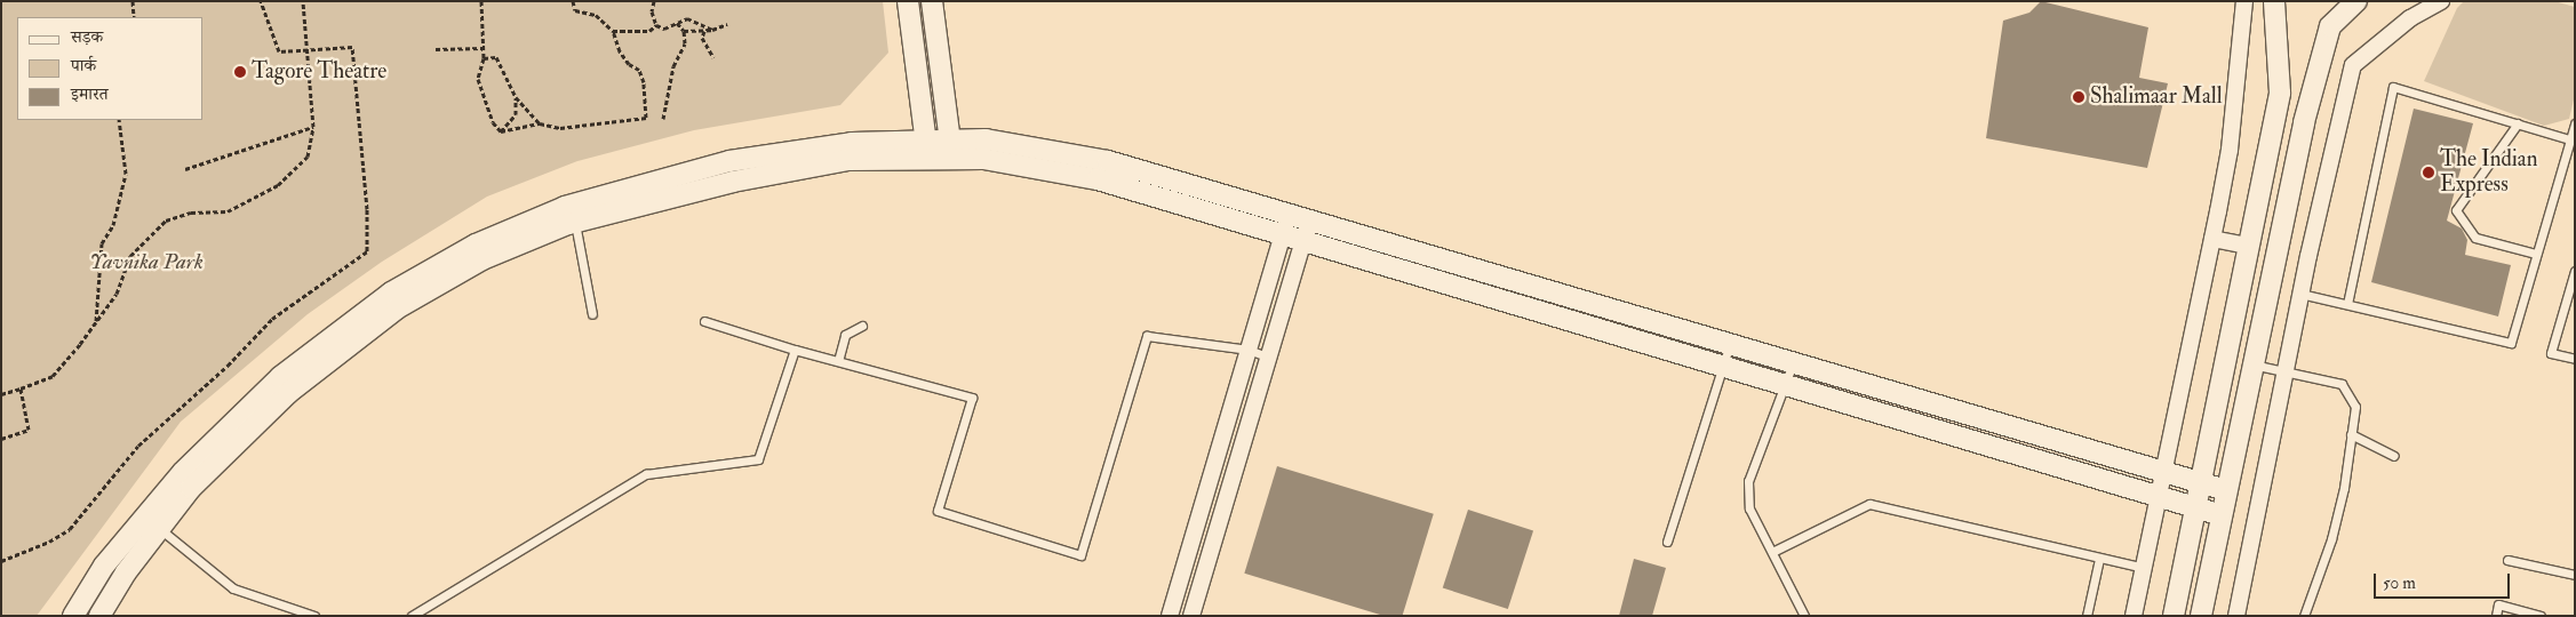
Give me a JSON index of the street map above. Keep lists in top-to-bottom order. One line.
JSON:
{"parks":["Yavnika Park"],"places":["Tagore Theatre","Shalimaar Mall","The Indian Express"],"legend":["सड़क","पार्क","इमारत"],"scale_bar":"50 m"}
